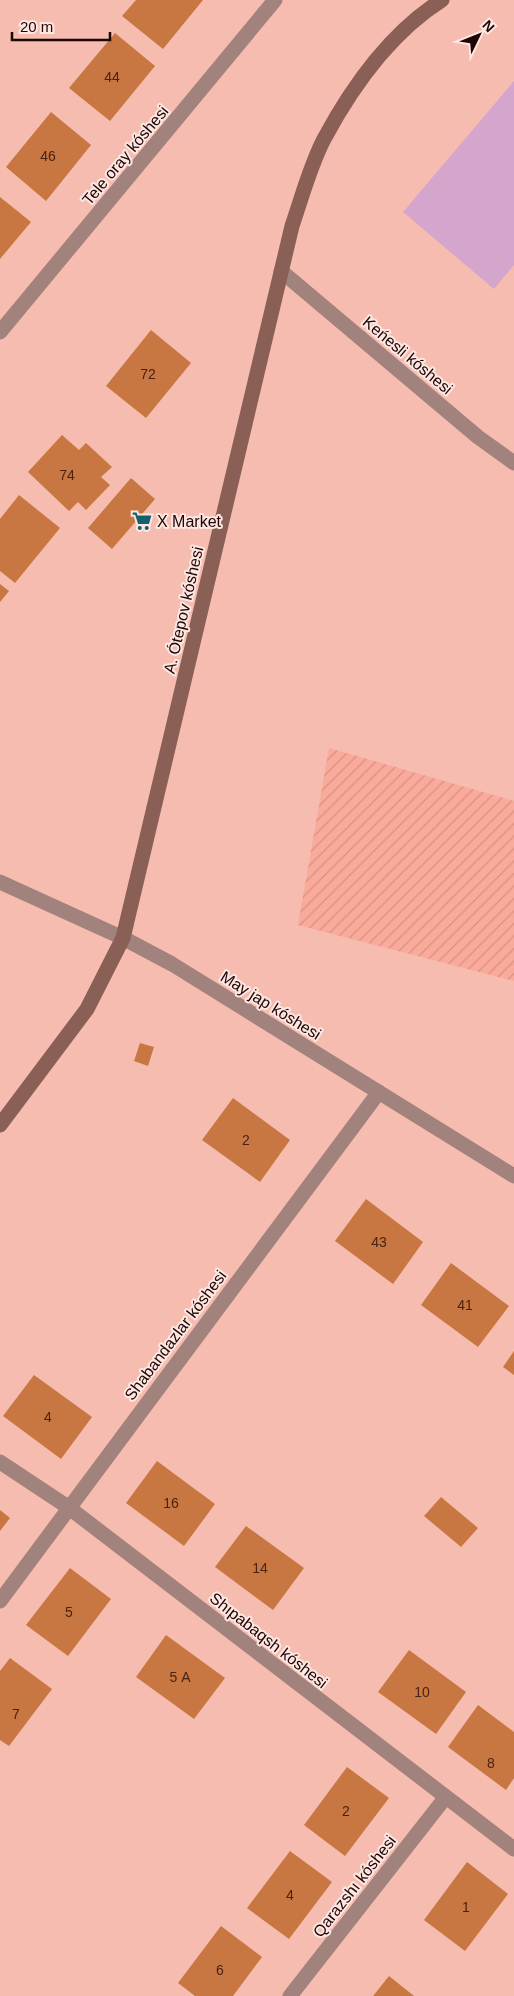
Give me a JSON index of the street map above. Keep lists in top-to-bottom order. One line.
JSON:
{"streets":{"street":["Tele oray kóshesi","Keńesli kóshesi","A. Ótepov kóshesi","May jap kóshesi","Shabandazlar kóshesi","Shıpabaqsh kóshesi","Qarazshı kóshesi"]},"crossings":[["Keńesli kóshesi","A. Ótepov kóshesi"],["A. Ótepov kóshesi","May jap kóshesi"],["May jap kóshesi","Shabandazlar kóshesi"],["Shabandazlar kóshesi","Shıpabaqsh kóshesi"],["Shıpabaqsh kóshesi","Qarazshı kóshesi"]],"places":{"supermarket":["X Market"]},"house_numbers":["44","46","72","74","2","43","41","4","16","14","5","5 А","10","7","8","2","4","1","6"],"scale_bar":"20 m","north":"top right"}
